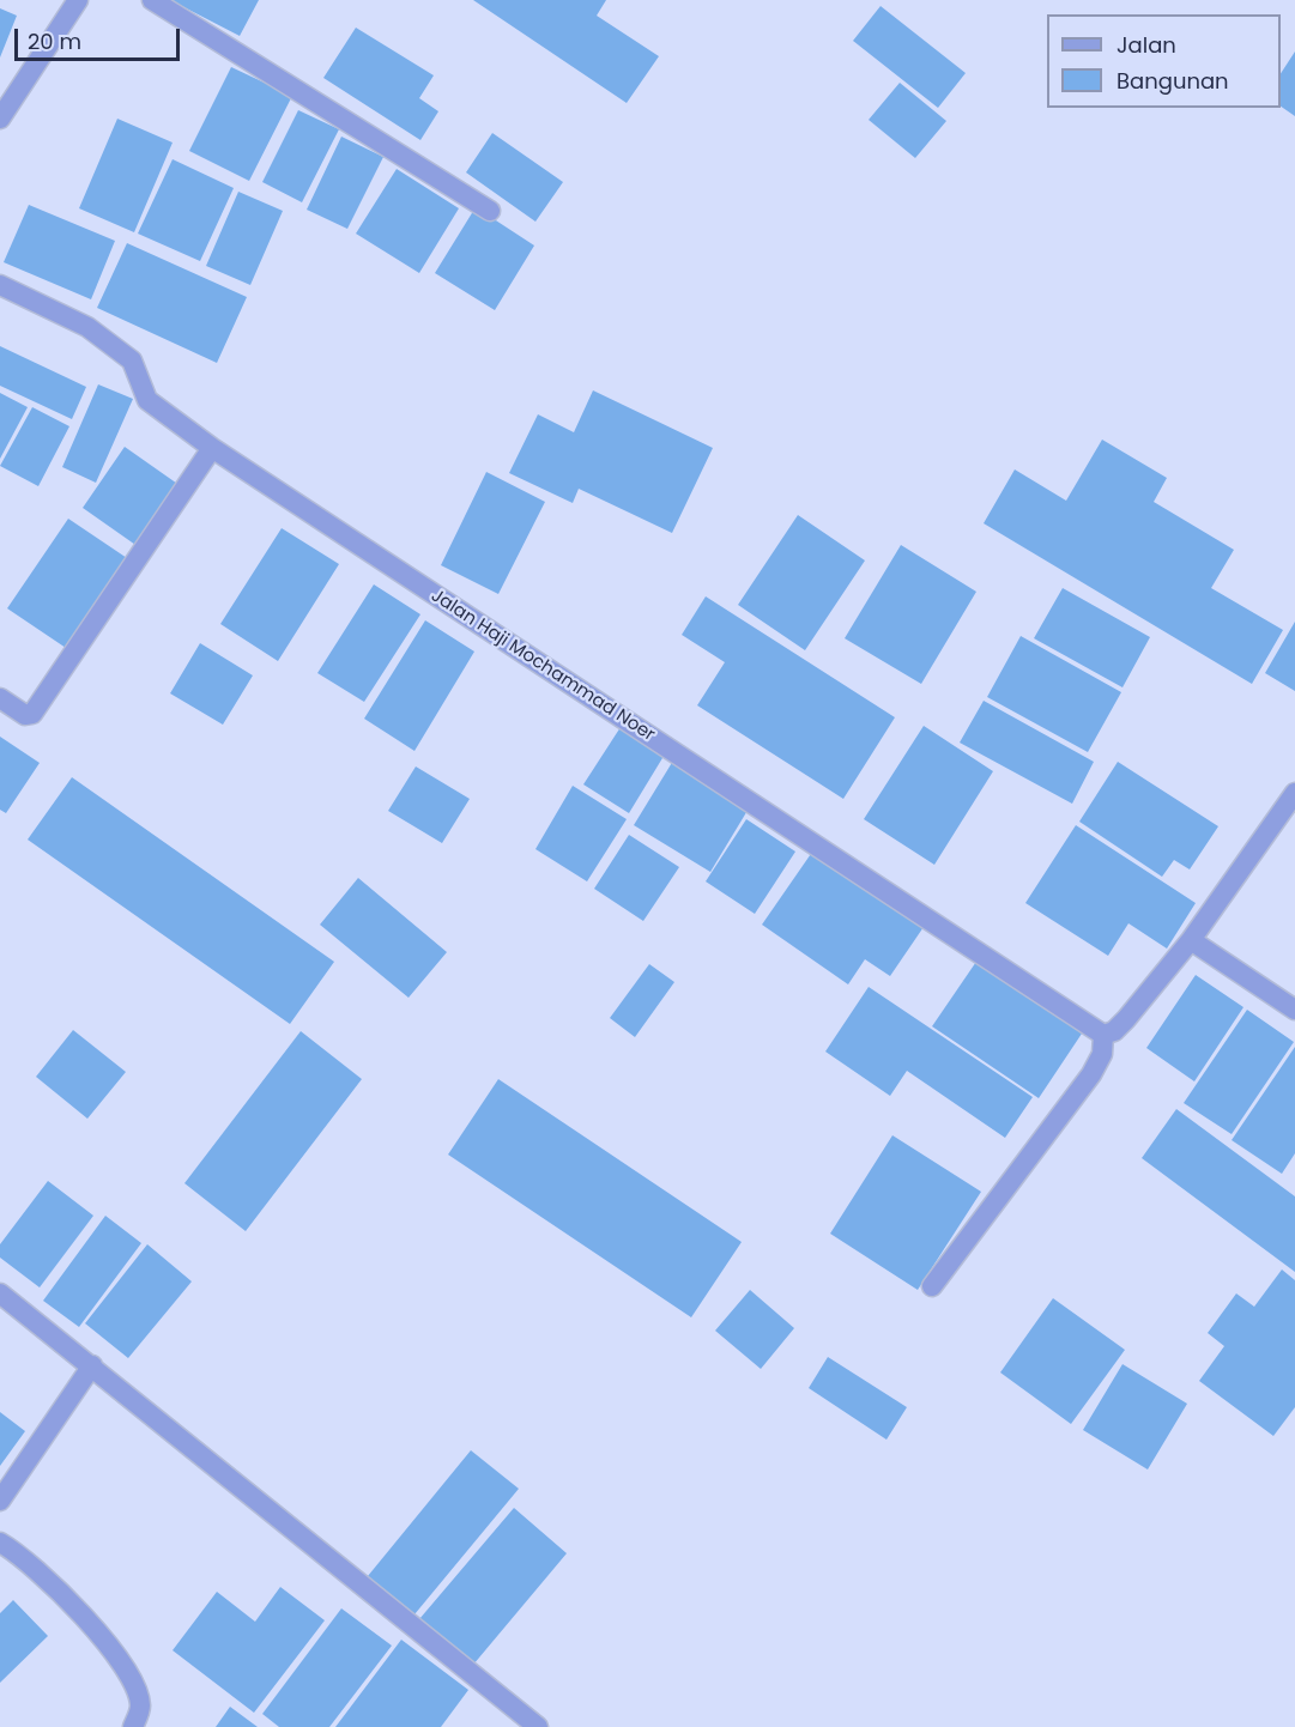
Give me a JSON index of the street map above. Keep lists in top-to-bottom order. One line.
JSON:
{"streets":{"street":["Jalan Haji Mochammad Noer"]},"legend":["Jalan","Bangunan"],"scale_bar":"20 m"}
